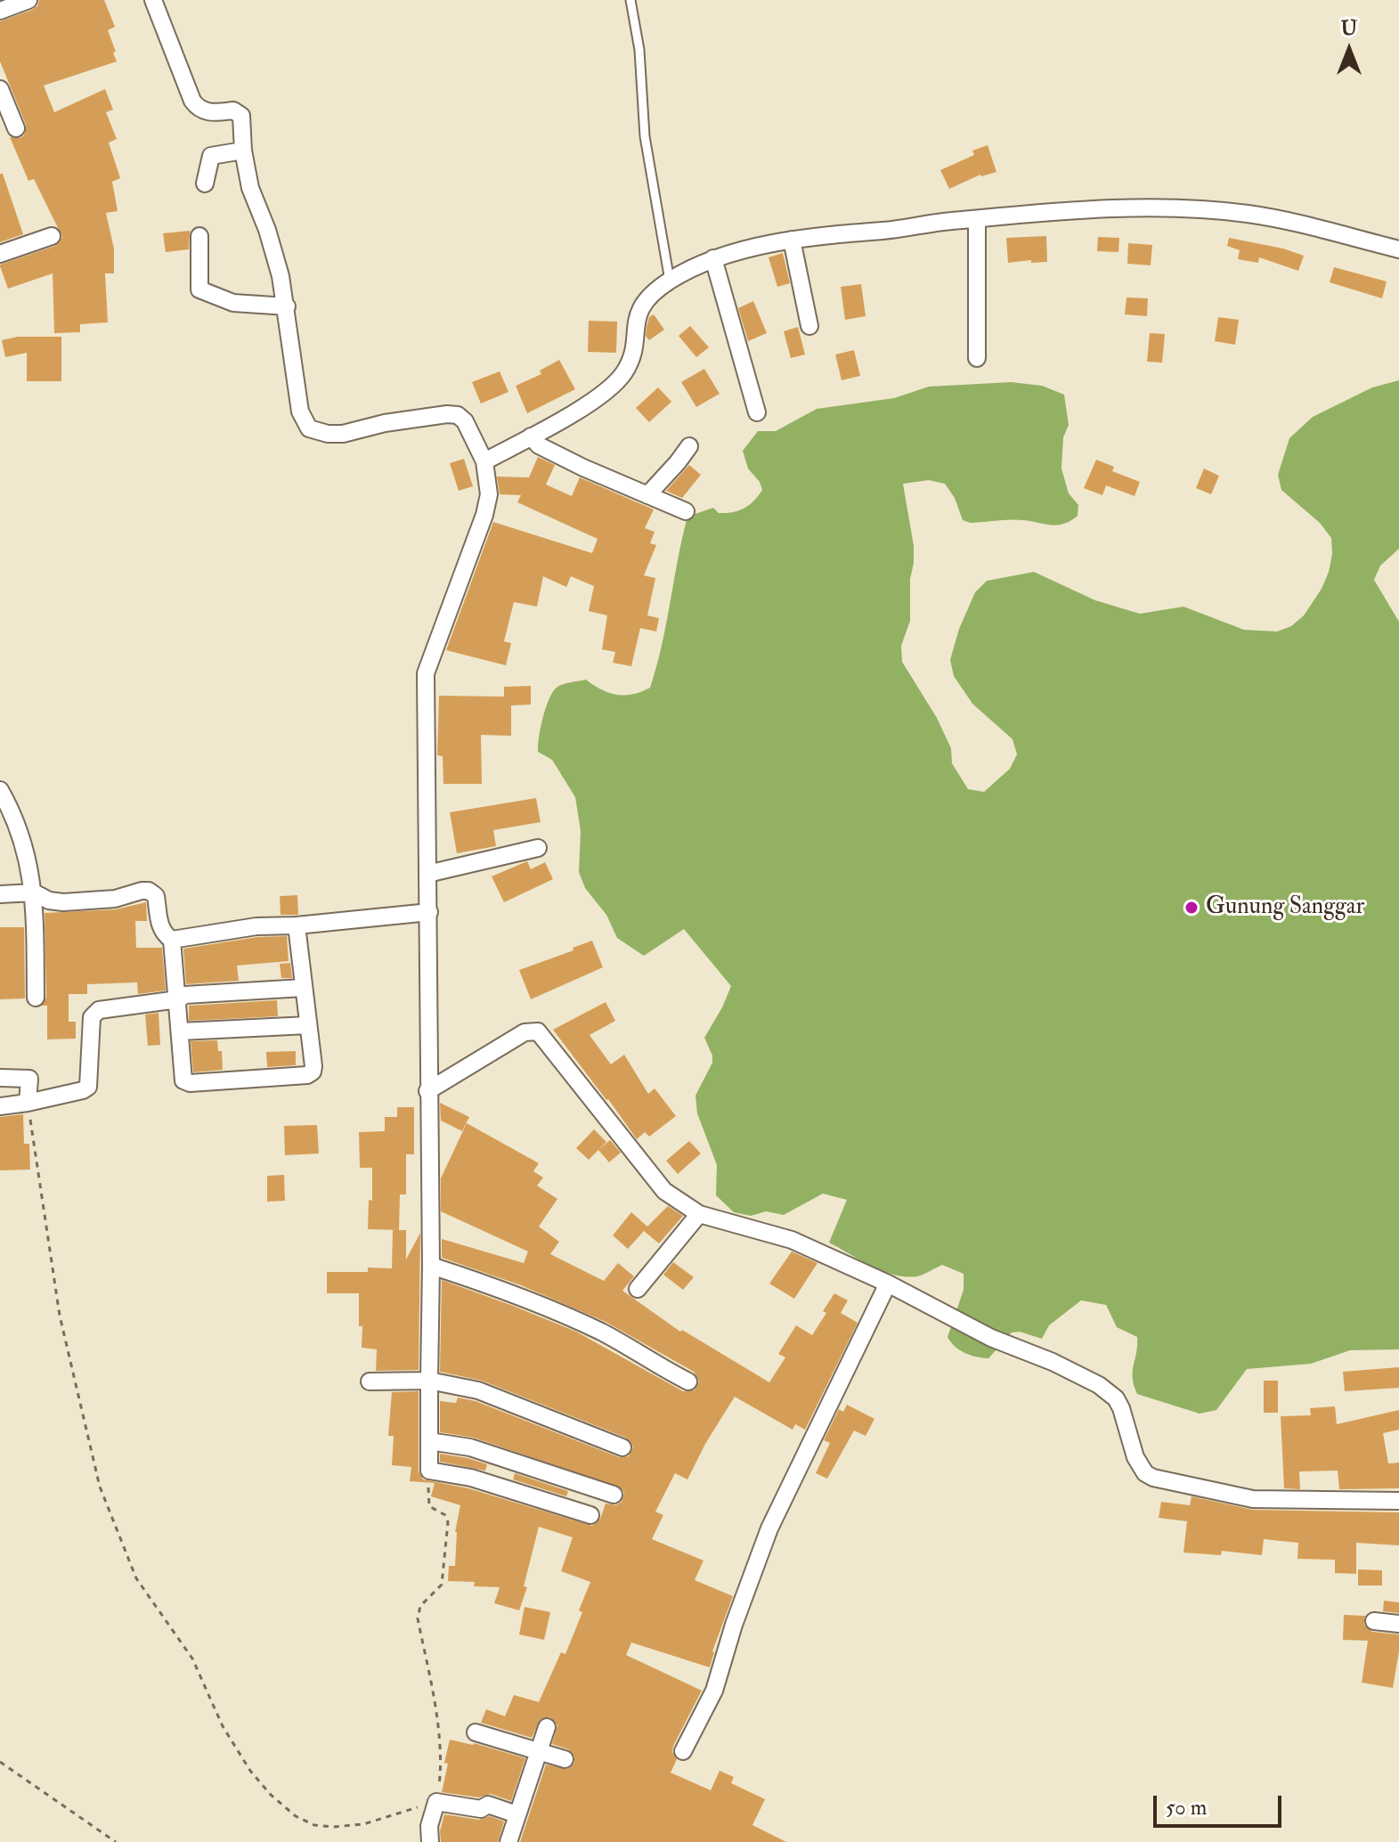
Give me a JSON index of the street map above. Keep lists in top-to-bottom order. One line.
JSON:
{"places":["Gunung Sanggar"],"scale_bar":"50 m","north":"top"}
